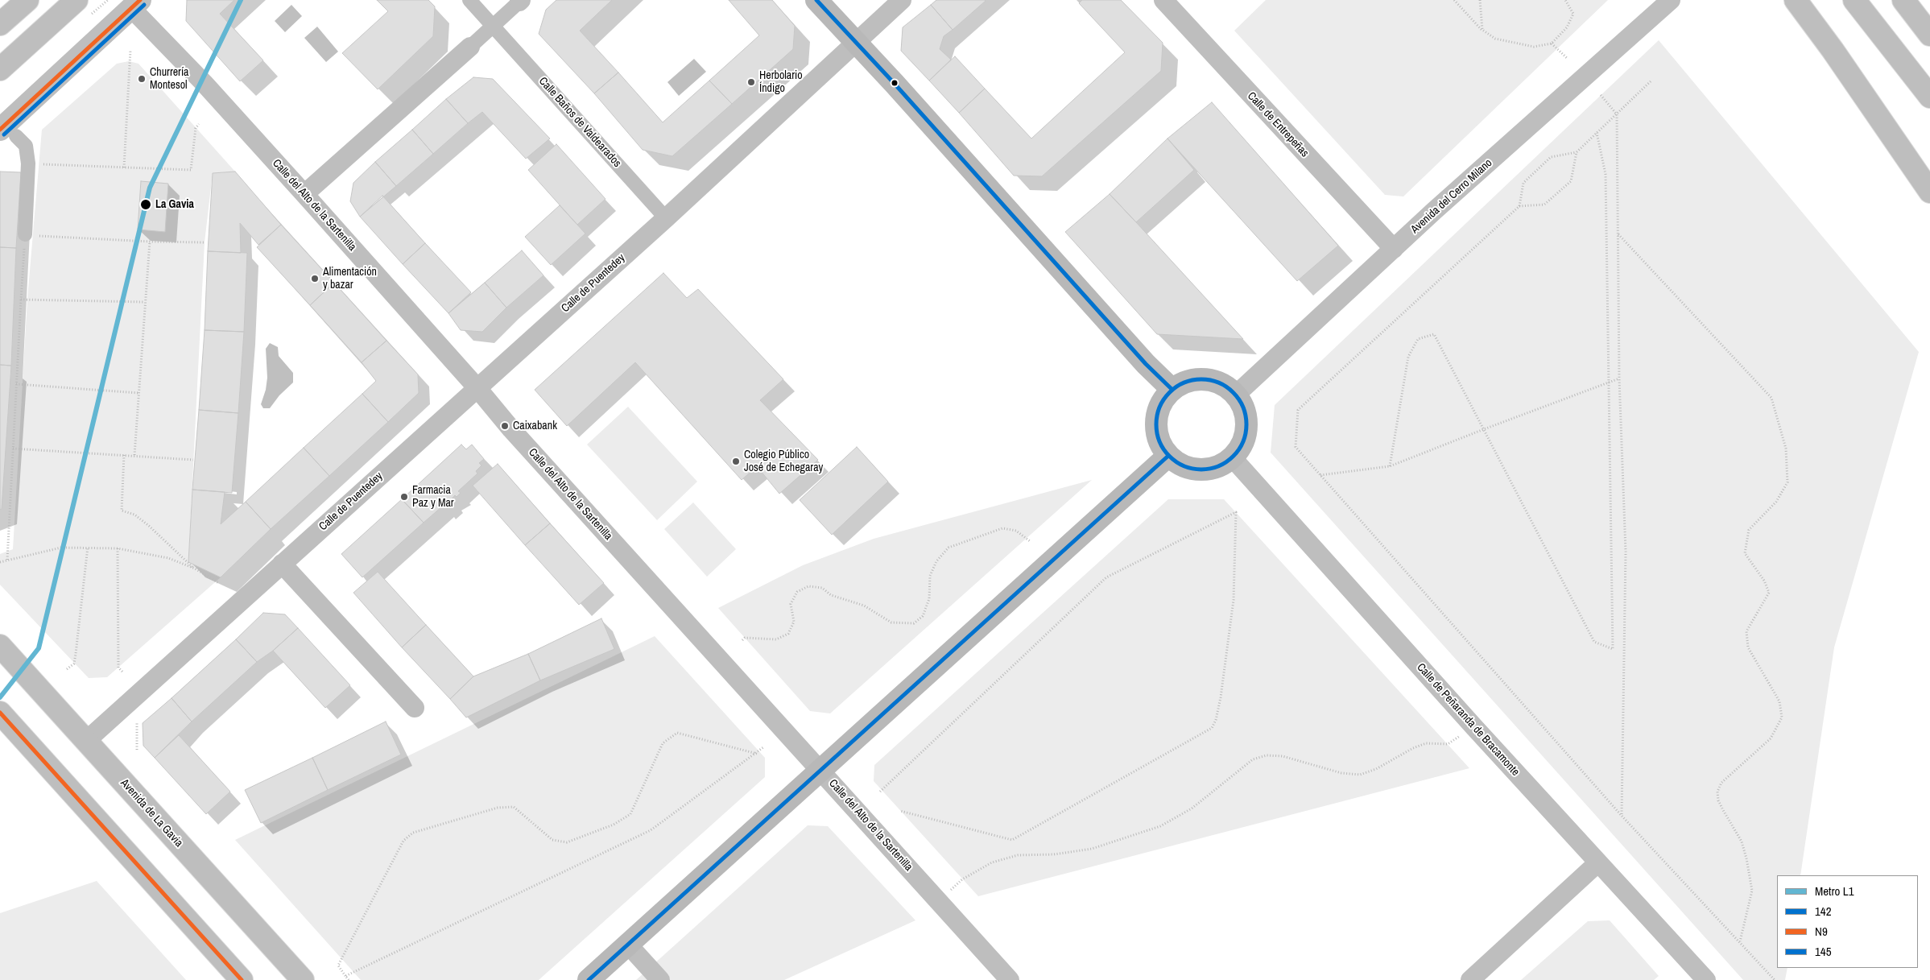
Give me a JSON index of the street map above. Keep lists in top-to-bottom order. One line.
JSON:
{"streets":{"main road":["Avenida de La Gavia"],"street":["Calle Baños de Valdearados","Calle de Entrepeñas","Avenida del Cerro Milano","Calle del Alto de la Sartenilla","Calle de Puentedey","Calle de Peñaranda de Bracamonte"]},"crossings":[["Calle Baños de Valdearados","Calle de Puentedey"],["Calle de Entrepeñas","Avenida del Cerro Milano"],["Avenida del Cerro Milano","Calle de Peñaranda de Bracamonte"],["Calle del Alto de la Sartenilla","Calle de Puentedey"],["Calle de Puentedey","Avenida de La Gavia"]],"places":["Churrería Montesol","Herbolario Índigo","La Gavia","Alimentación y bazar","Caixabank","Colegio Público José de Echegaray","Farmacia Paz y Mar"],"lines":["metro line L1","transit line 142","transit line N9","transit line 145"],"legend":["Metro L1","142","N9","145"]}
